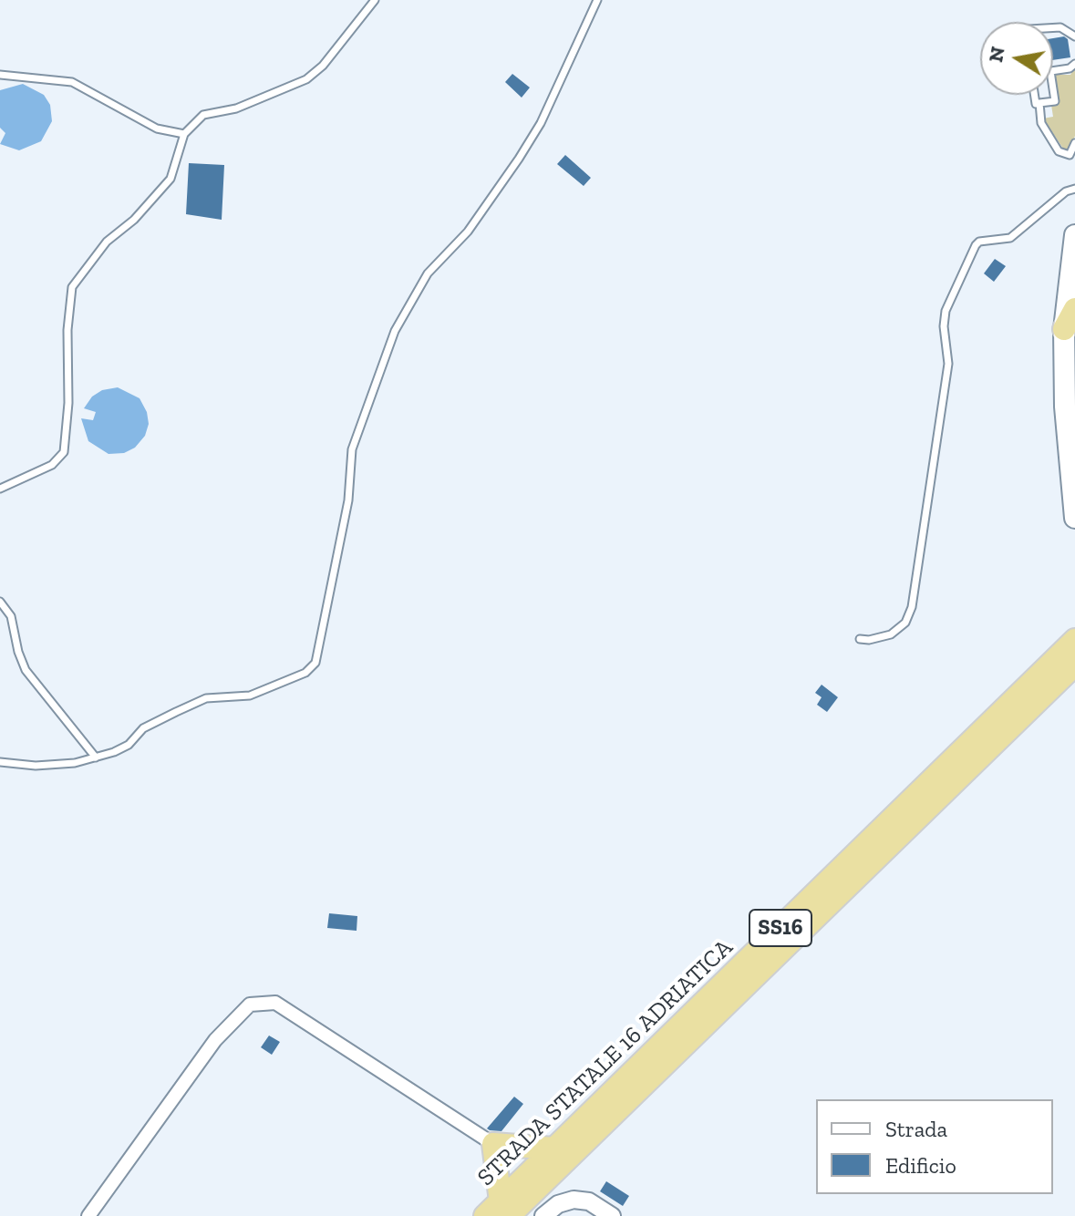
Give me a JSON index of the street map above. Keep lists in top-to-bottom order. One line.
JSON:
{"streets":{"highway":["SS16","STRADA STATALE 16 ADRIATICA"]},"legend":["Strada","Edificio"],"north":"left"}
